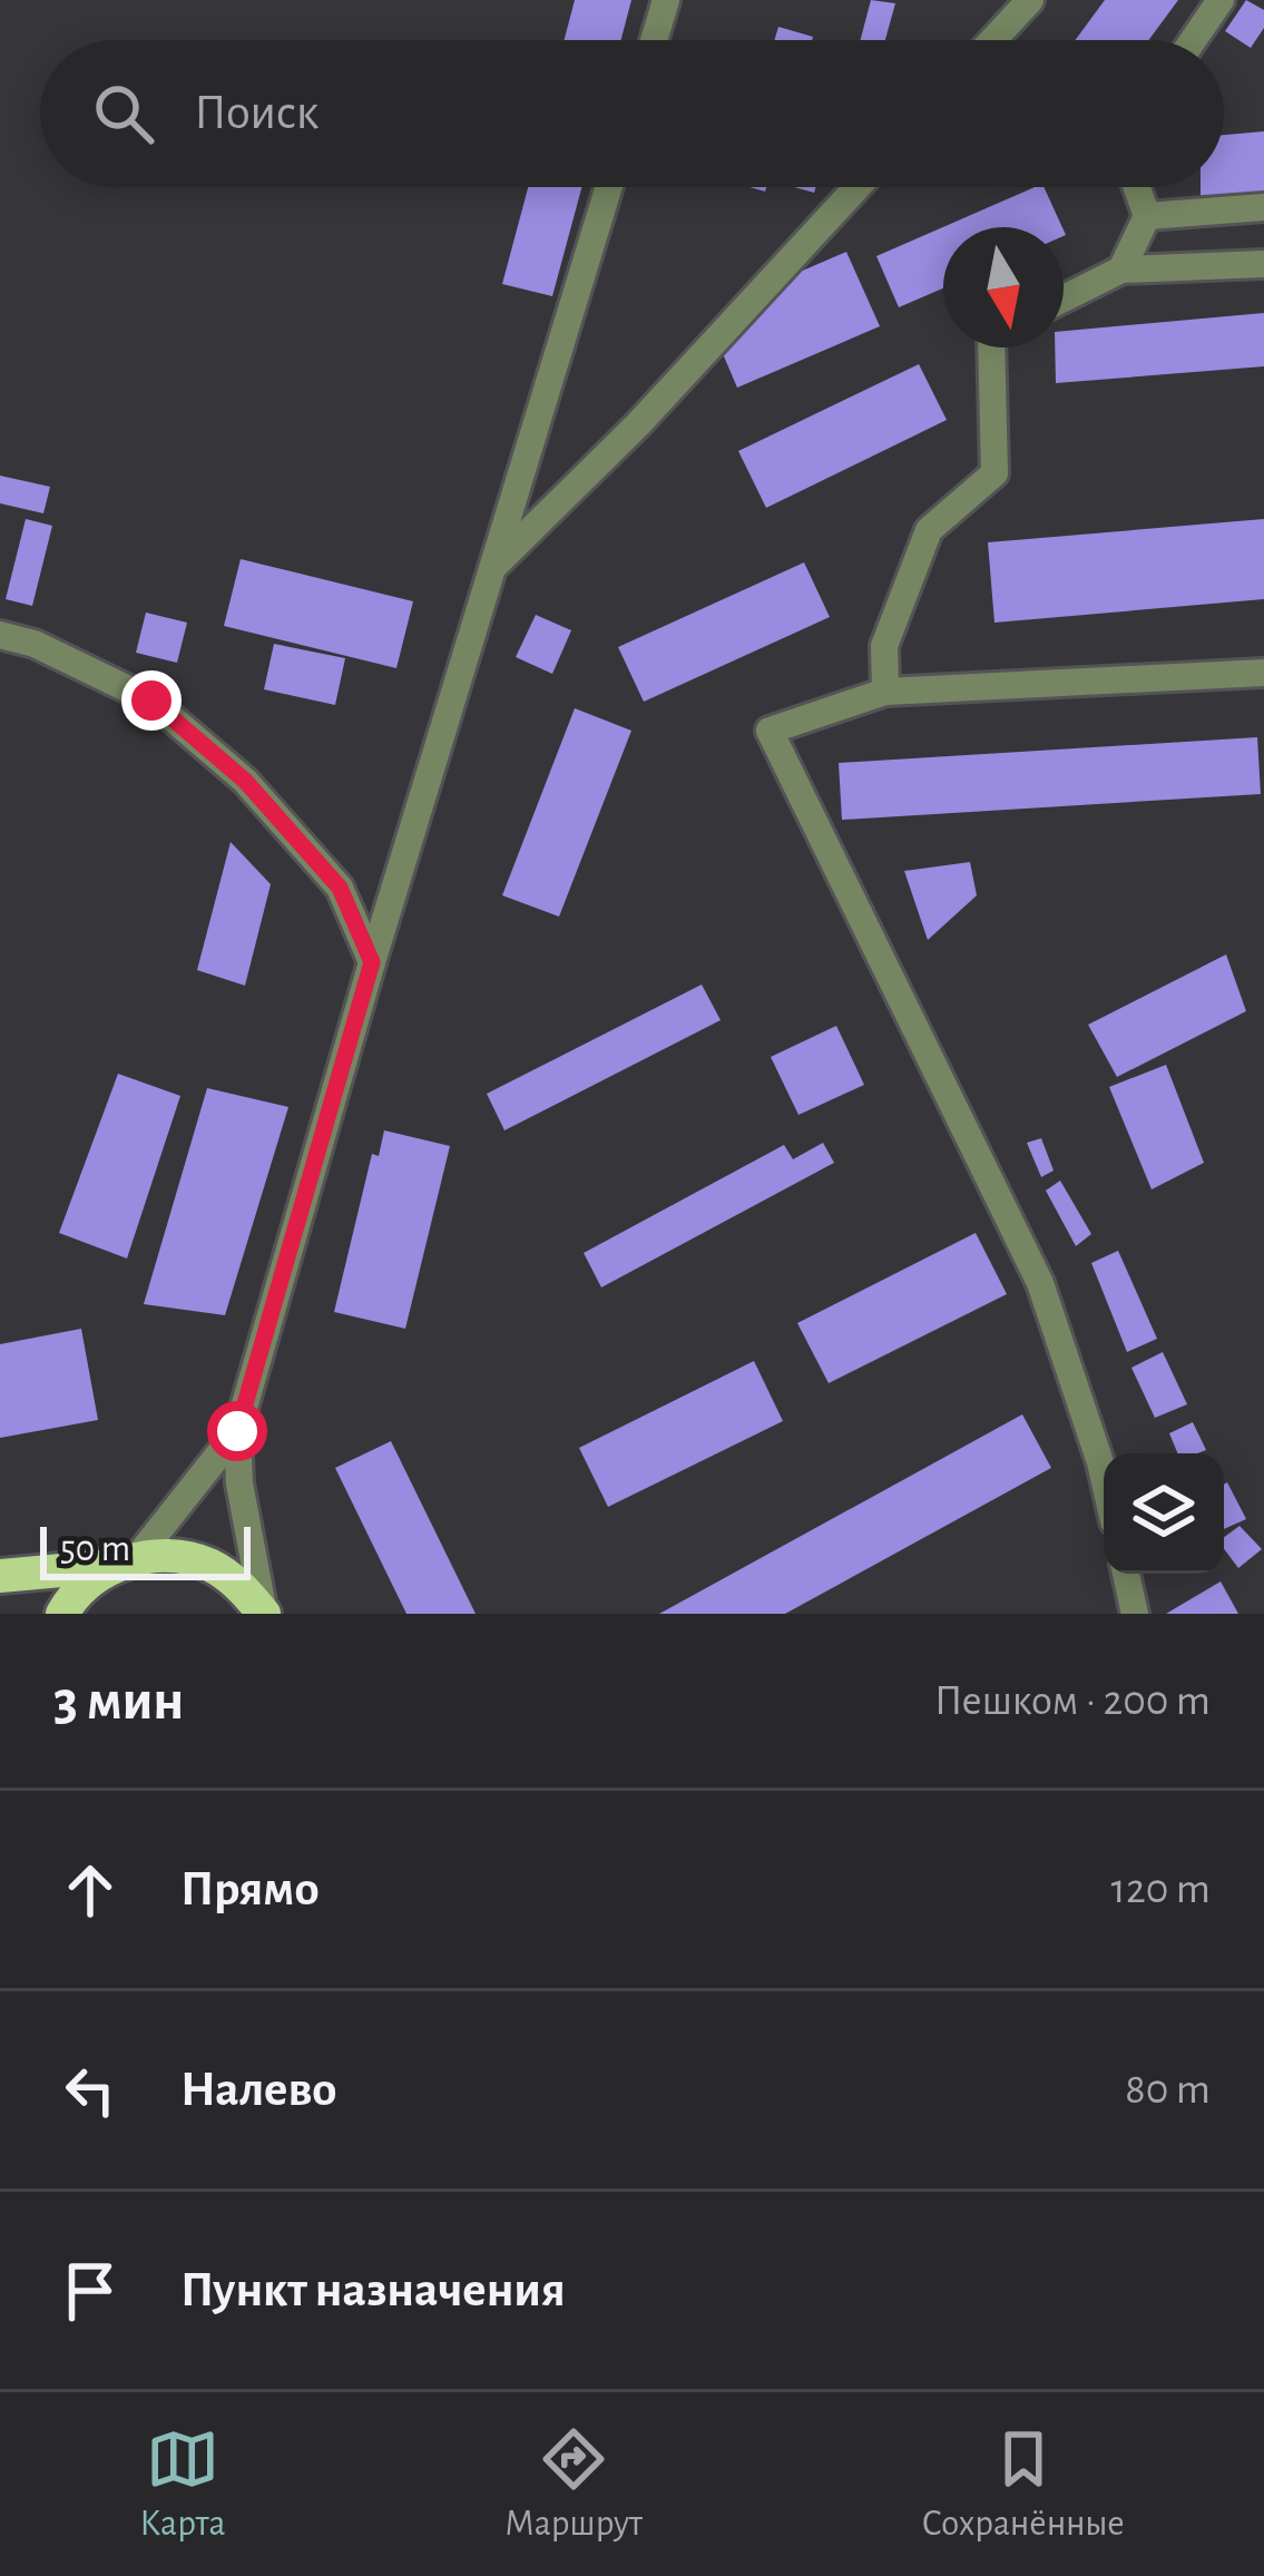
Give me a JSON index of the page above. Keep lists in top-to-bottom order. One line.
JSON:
{"scale_bar":"50 m","north":"bottom","page":{"search":"Поиск","scale":"50 m","heading":["3 мин","Пешком · 200 m"],"list":[["Прямо","120 m"],["Налево","80 m"],"Пункт назначения"],"nav":["Карта","Маршрут","Сохранённые"]}}
